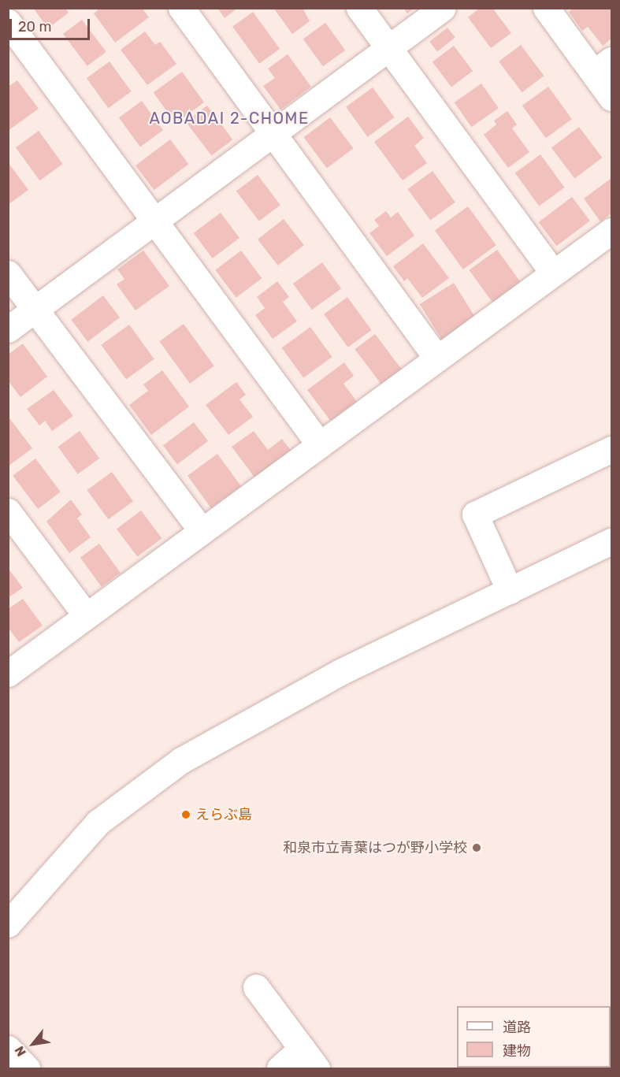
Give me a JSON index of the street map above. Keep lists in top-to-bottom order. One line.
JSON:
{"districts":["AOBADAI 2-CHOME"],"places":["えらぶ島","和泉市立青葉はつが野小学校"],"legend":["道路","建物"],"scale_bar":"20 m","north":"bottom left"}
